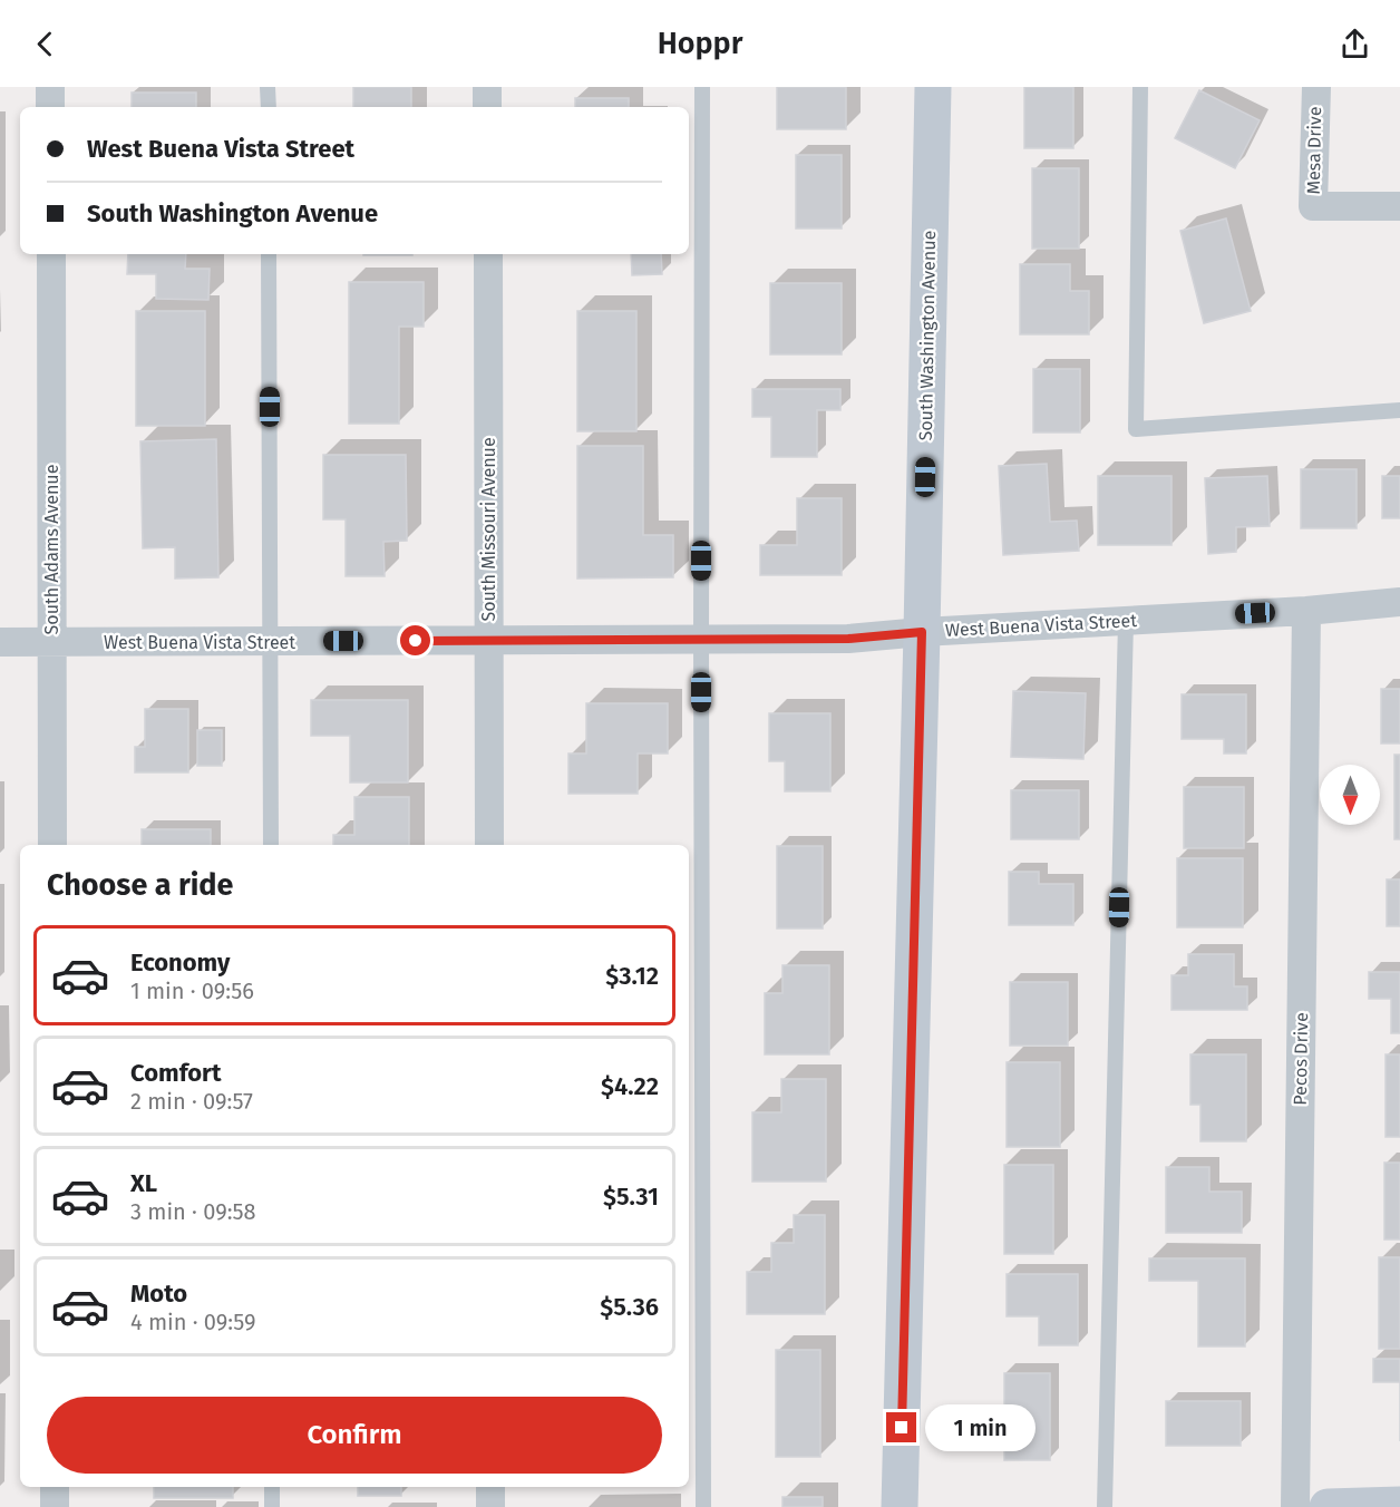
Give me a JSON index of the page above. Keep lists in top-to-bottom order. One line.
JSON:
{"streets":{"street":["Mesa Drive","South Washington Avenue","South Missouri Avenue","South Adams Avenue","West Buena Vista Street","Pecos Drive"]},"crossings":[["South Washington Avenue","West Buena Vista Street"],["South Missouri Avenue","West Buena Vista Street"],["South Adams Avenue","West Buena Vista Street"],["West Buena Vista Street","Pecos Drive"]],"north":"bottom","page":{"header":"Hoppr","banner":["West Buena Vista Street","South Washington Avenue"],"heading":"Choose a ride","list":[{"name":"Economy","note":"1 min · 09:56","value":"$3.12"},{"name":"Comfort","note":"2 min · 09:57","value":"$4.22"},{"name":"XL","note":"3 min · 09:58","value":"$5.31"},{"name":"Moto","note":"4 min · 09:59","value":"$5.36"}],"buttons":"Confirm","bubble":"1 min"}}
